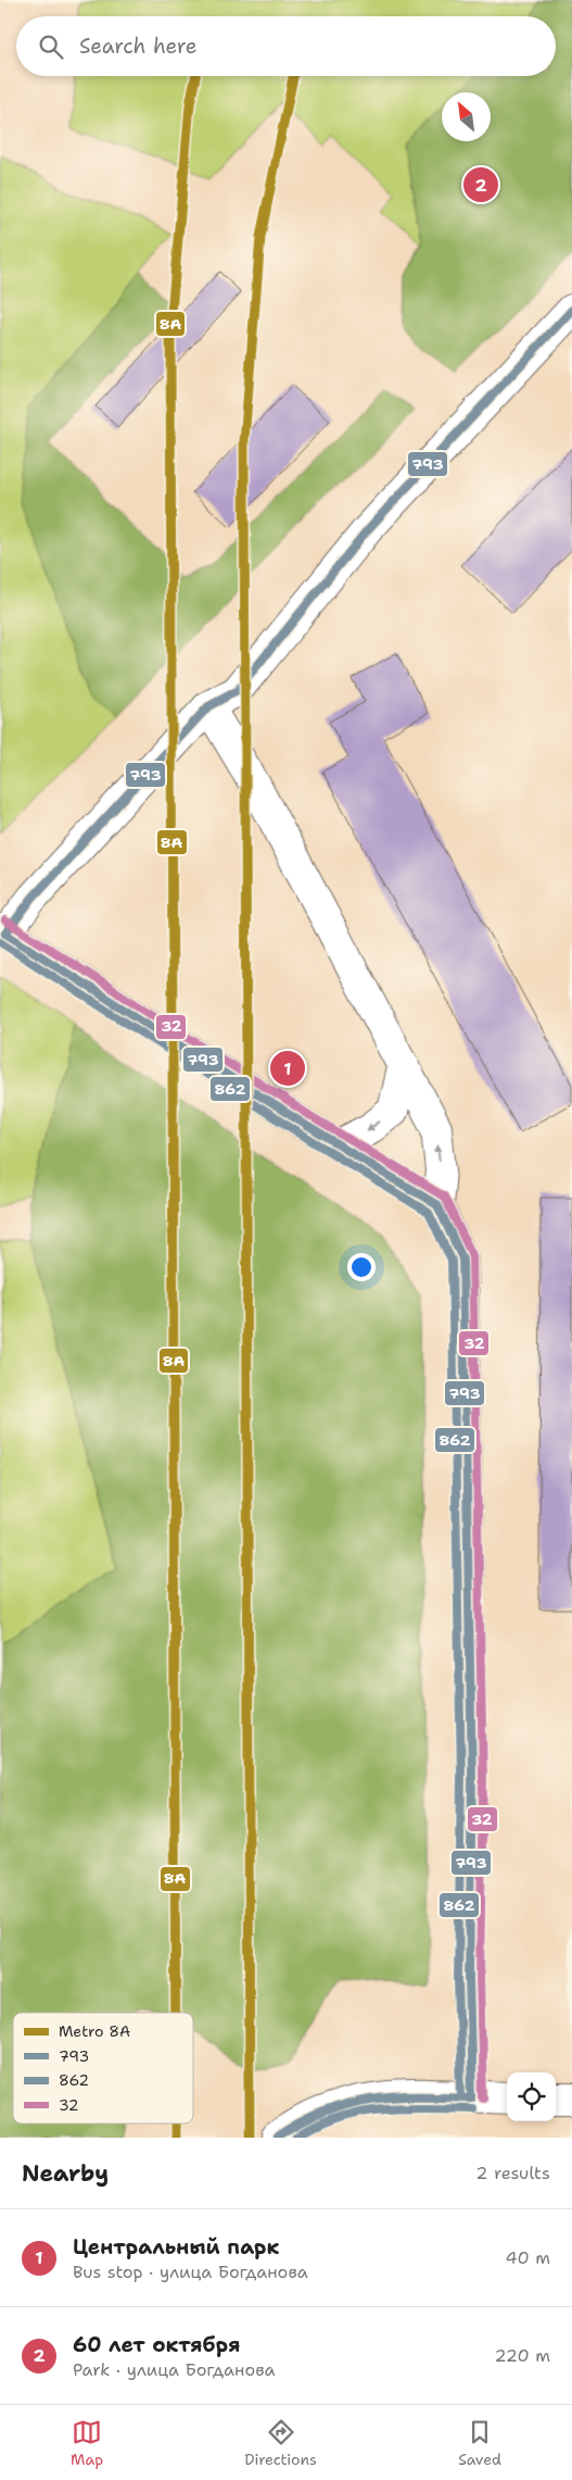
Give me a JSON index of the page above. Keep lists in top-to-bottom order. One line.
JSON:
{"lines":["metro line 8А","transit line 793","transit line 32","transit line 862"],"legend":["Metro 8А","793","862","32"],"north":"top left","page":{"search":"Search here","pins":["2","1"],"heading":["Nearby","2 results"],"list":[{"mark":"1","name":"Центральный парк","note":"Bus stop · улица Богданова","value":"40 m"},{"mark":"2","name":"60 лет октября","note":"Park · улица Богданова","value":"220 m"}],"nav":["Map","Directions","Saved"]}}
